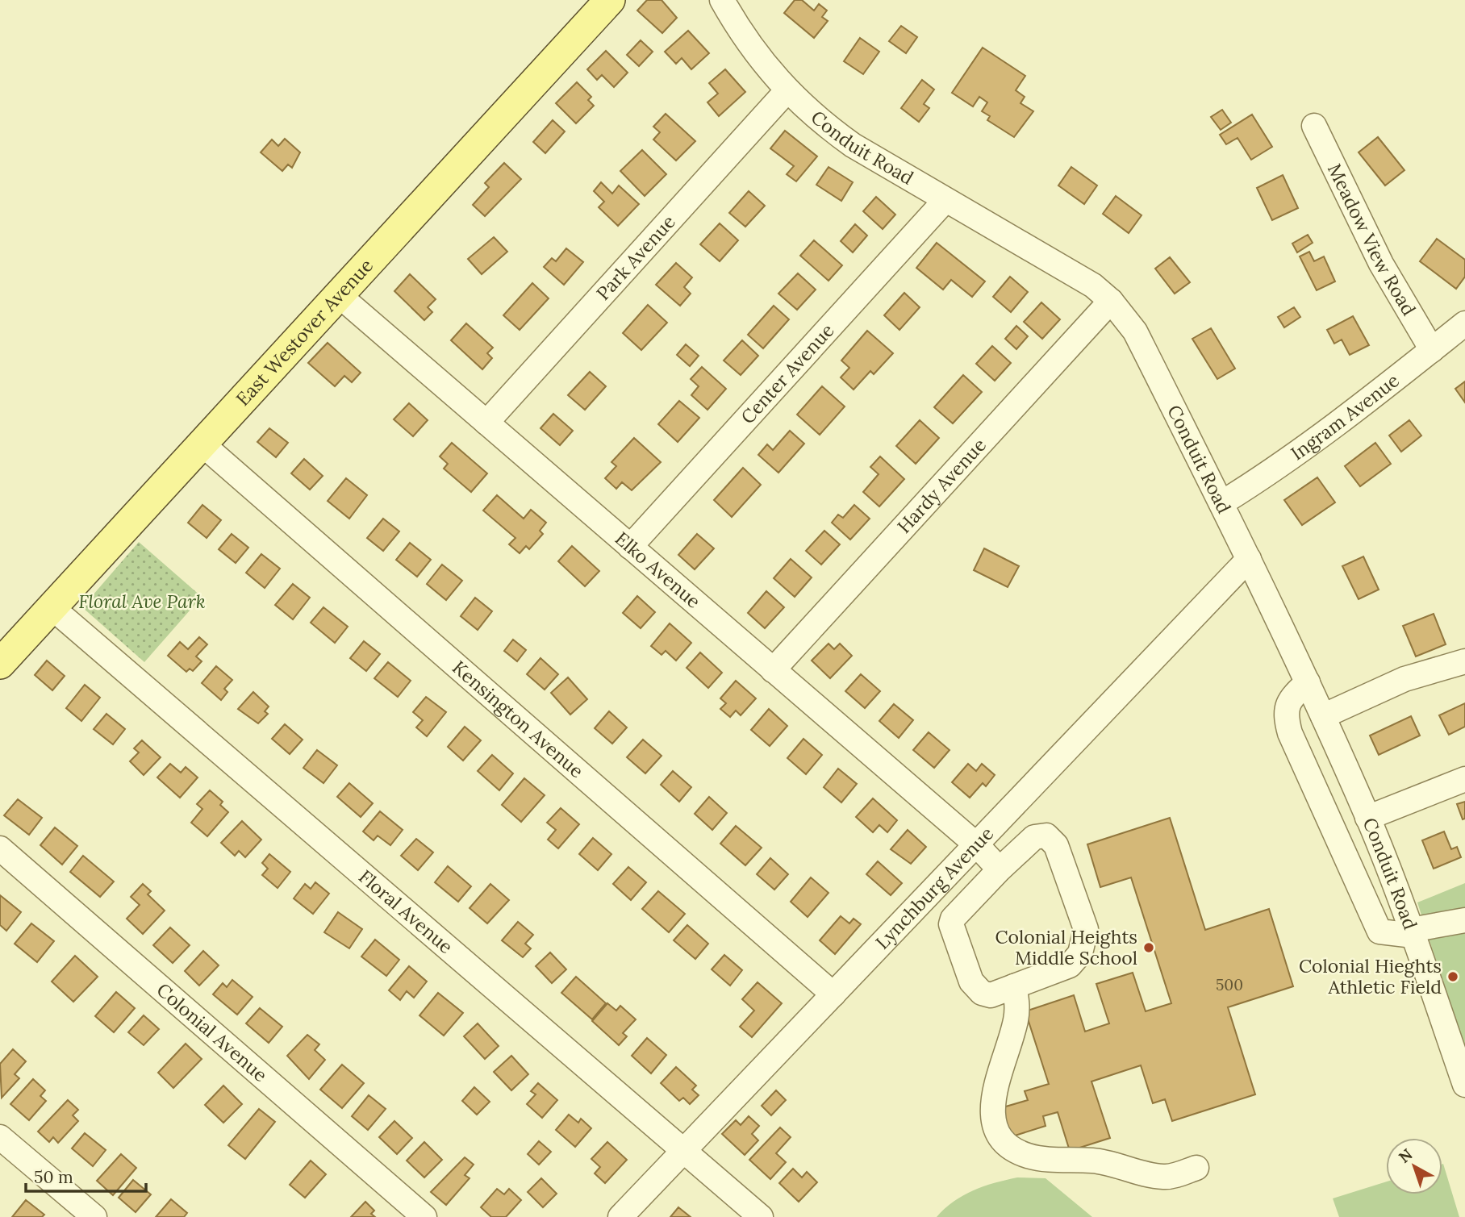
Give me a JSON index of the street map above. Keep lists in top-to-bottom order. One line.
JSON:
{"streets":{"main road":["East Westover Avenue"],"street":["Conduit Road","Meadow View Road","Park Avenue","Center Avenue","Ingram Avenue","Hardy Avenue","Elko Avenue","Kensington Avenue","Lynchburg Avenue","Floral Avenue","Colonial Avenue"]},"crossings":[["Conduit Road","Park Avenue"],["Conduit Road","Center Avenue"],["Conduit Road","Ingram Avenue"],["Conduit Road","Hardy Avenue"],["Conduit Road","Lynchburg Avenue"],["Meadow View Road","Ingram Avenue"],["Park Avenue","Elko Avenue"],["East Westover Avenue","Elko Avenue"],["East Westover Avenue","Kensington Avenue"],["East Westover Avenue","Floral Avenue"],["Center Avenue","Elko Avenue"],["Hardy Avenue","Elko Avenue"],["Elko Avenue","Lynchburg Avenue"],["Kensington Avenue","Lynchburg Avenue"],["Lynchburg Avenue","Floral Avenue"]],"parks":["Floral Ave Park"],"places":["Colonial Heights Middle School","Colonial Hieghts Athletic Field"],"house_numbers":["500"],"scale_bar":"50 m","north":"top left"}
